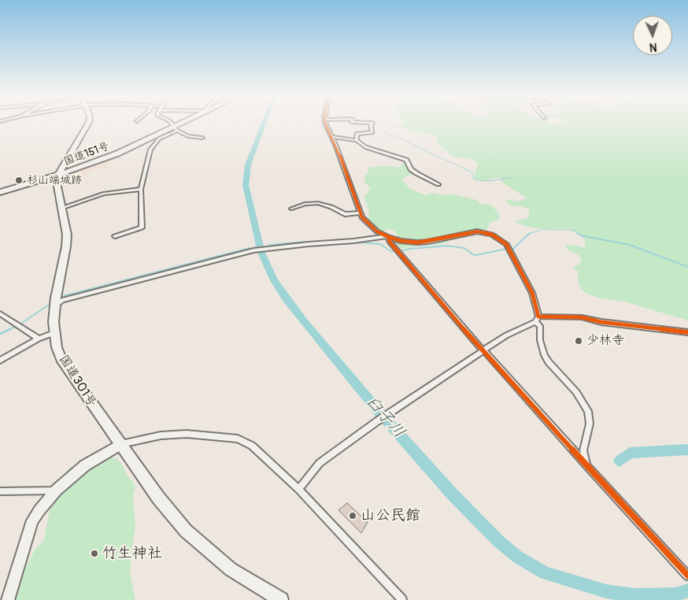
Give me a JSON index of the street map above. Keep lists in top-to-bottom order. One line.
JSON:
{"streets":{"highway":["国道151号","国道301号"]},"crossings":[["国道151号","国道301号"]],"water":["臼子川"],"places":["杉山端城跡","少林寺","山公民館","竹生神社"],"north":"bottom"}
